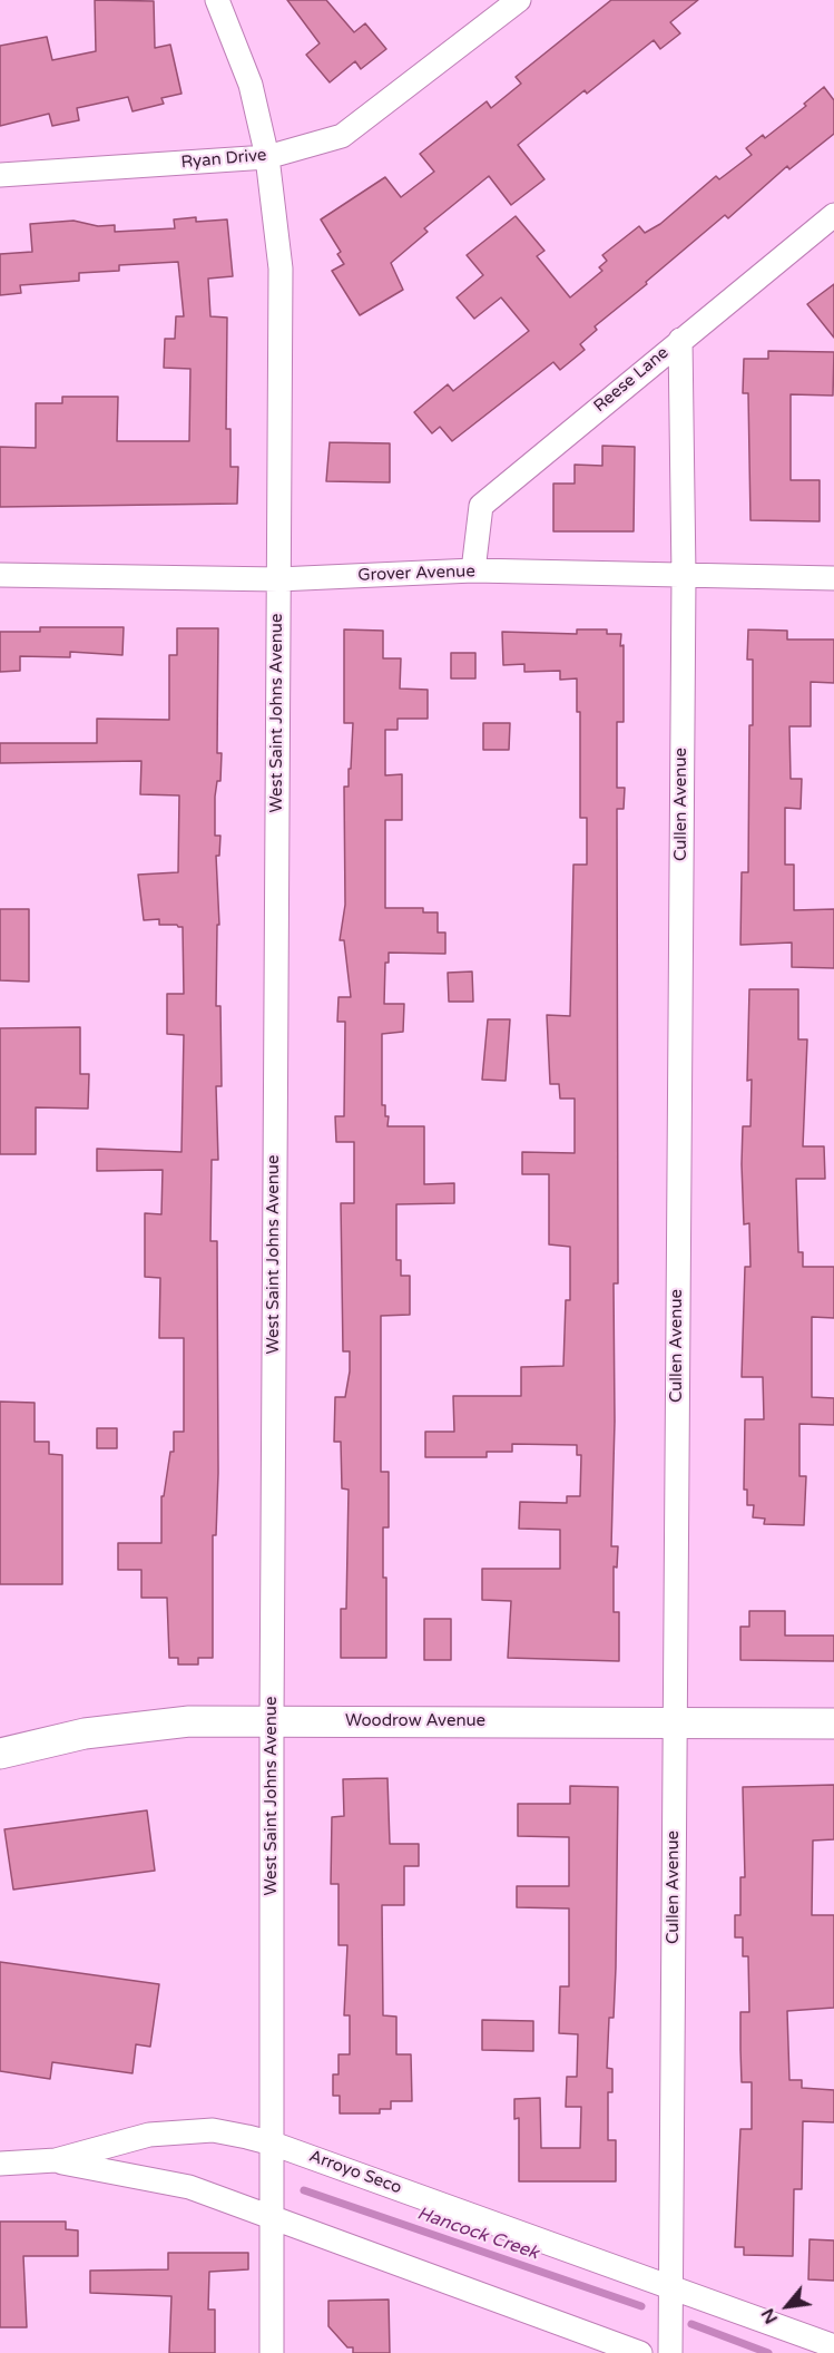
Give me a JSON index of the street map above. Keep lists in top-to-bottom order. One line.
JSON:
{"streets":{"street":["Ryan Drive","Reese Lane","Grover Avenue","West Saint Johns Avenue","Cullen Avenue","Woodrow Avenue","Arroyo Seco"]},"crossings":[["Ryan Drive","West Saint Johns Avenue"],["Reese Lane","Grover Avenue"],["Reese Lane","Cullen Avenue"],["Grover Avenue","West Saint Johns Avenue"],["Grover Avenue","Cullen Avenue"],["West Saint Johns Avenue","Woodrow Avenue"],["West Saint Johns Avenue","Arroyo Seco"],["Cullen Avenue","Woodrow Avenue"],["Cullen Avenue","Arroyo Seco"]],"water":["Hancock Creek"],"north":"bottom left"}
